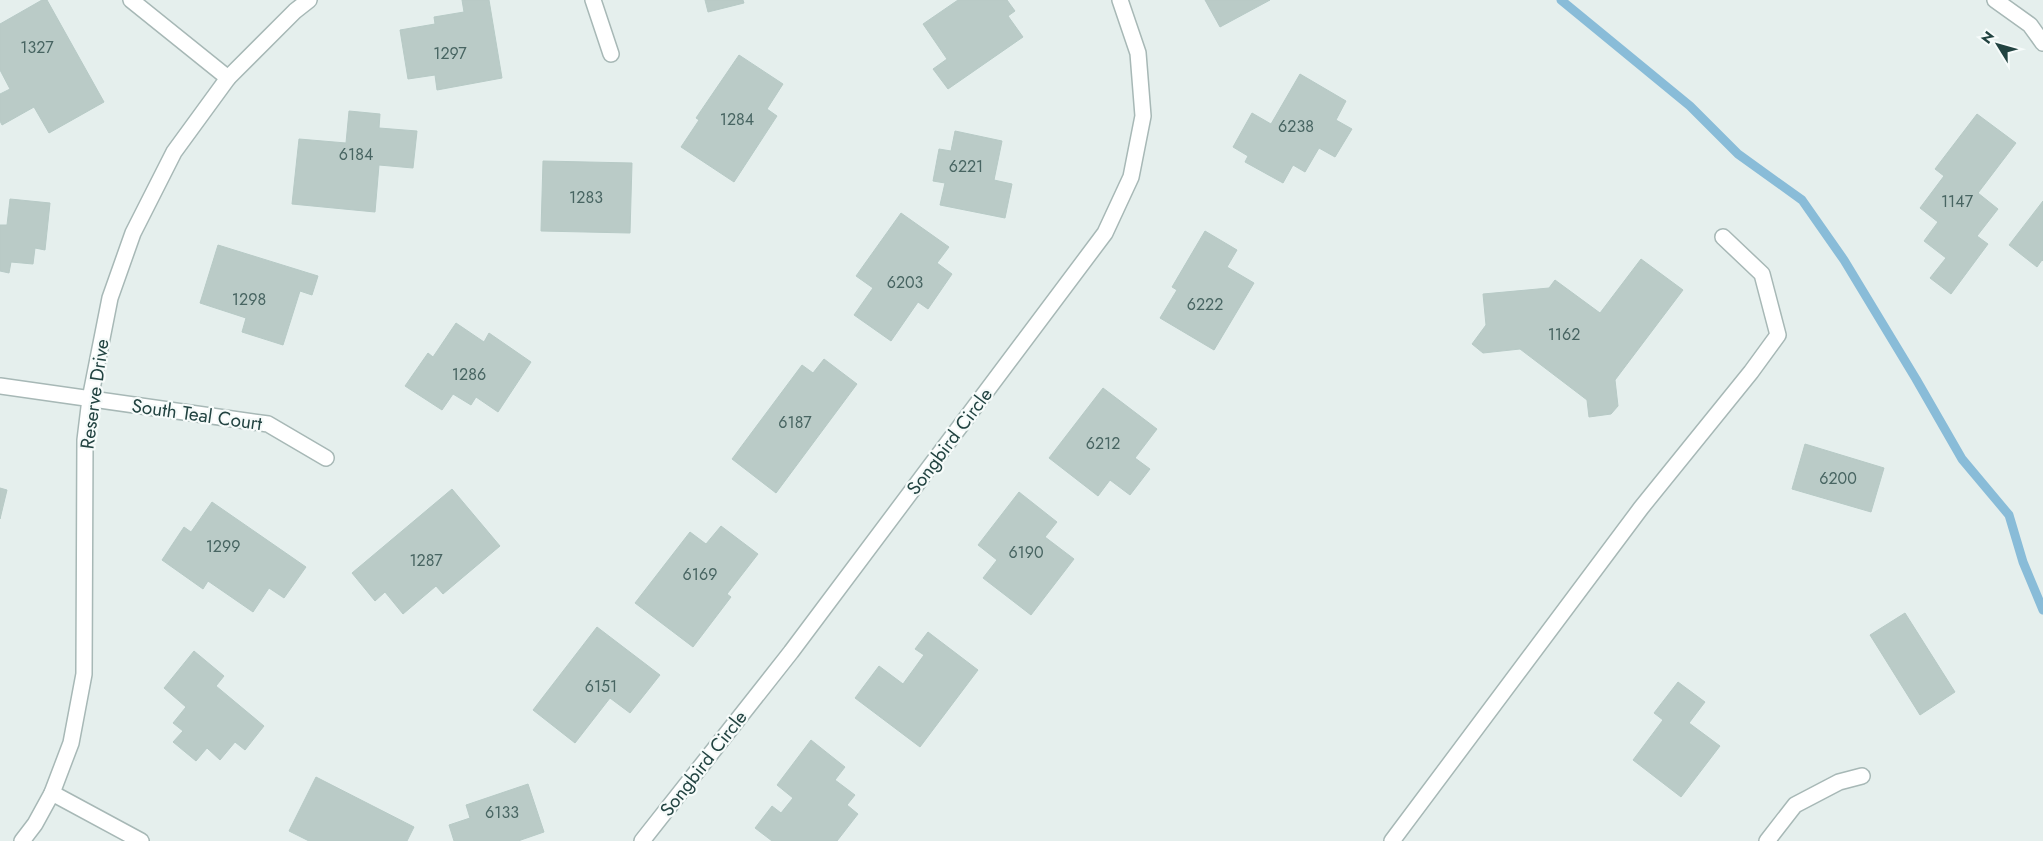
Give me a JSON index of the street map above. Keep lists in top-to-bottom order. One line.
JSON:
{"streets":{"street":["Reserve Drive","South Teal Court","Songbird Circle"]},"crossings":[["Reserve Drive","South Teal Court"]],"house_numbers":["1327","1297","1284","6238","6184","6221","1283","1147","6203","1298","6222","1162","1286","6187","6212","6200","1299","6190","1287","6169","6151","6133"],"north":"top left"}
